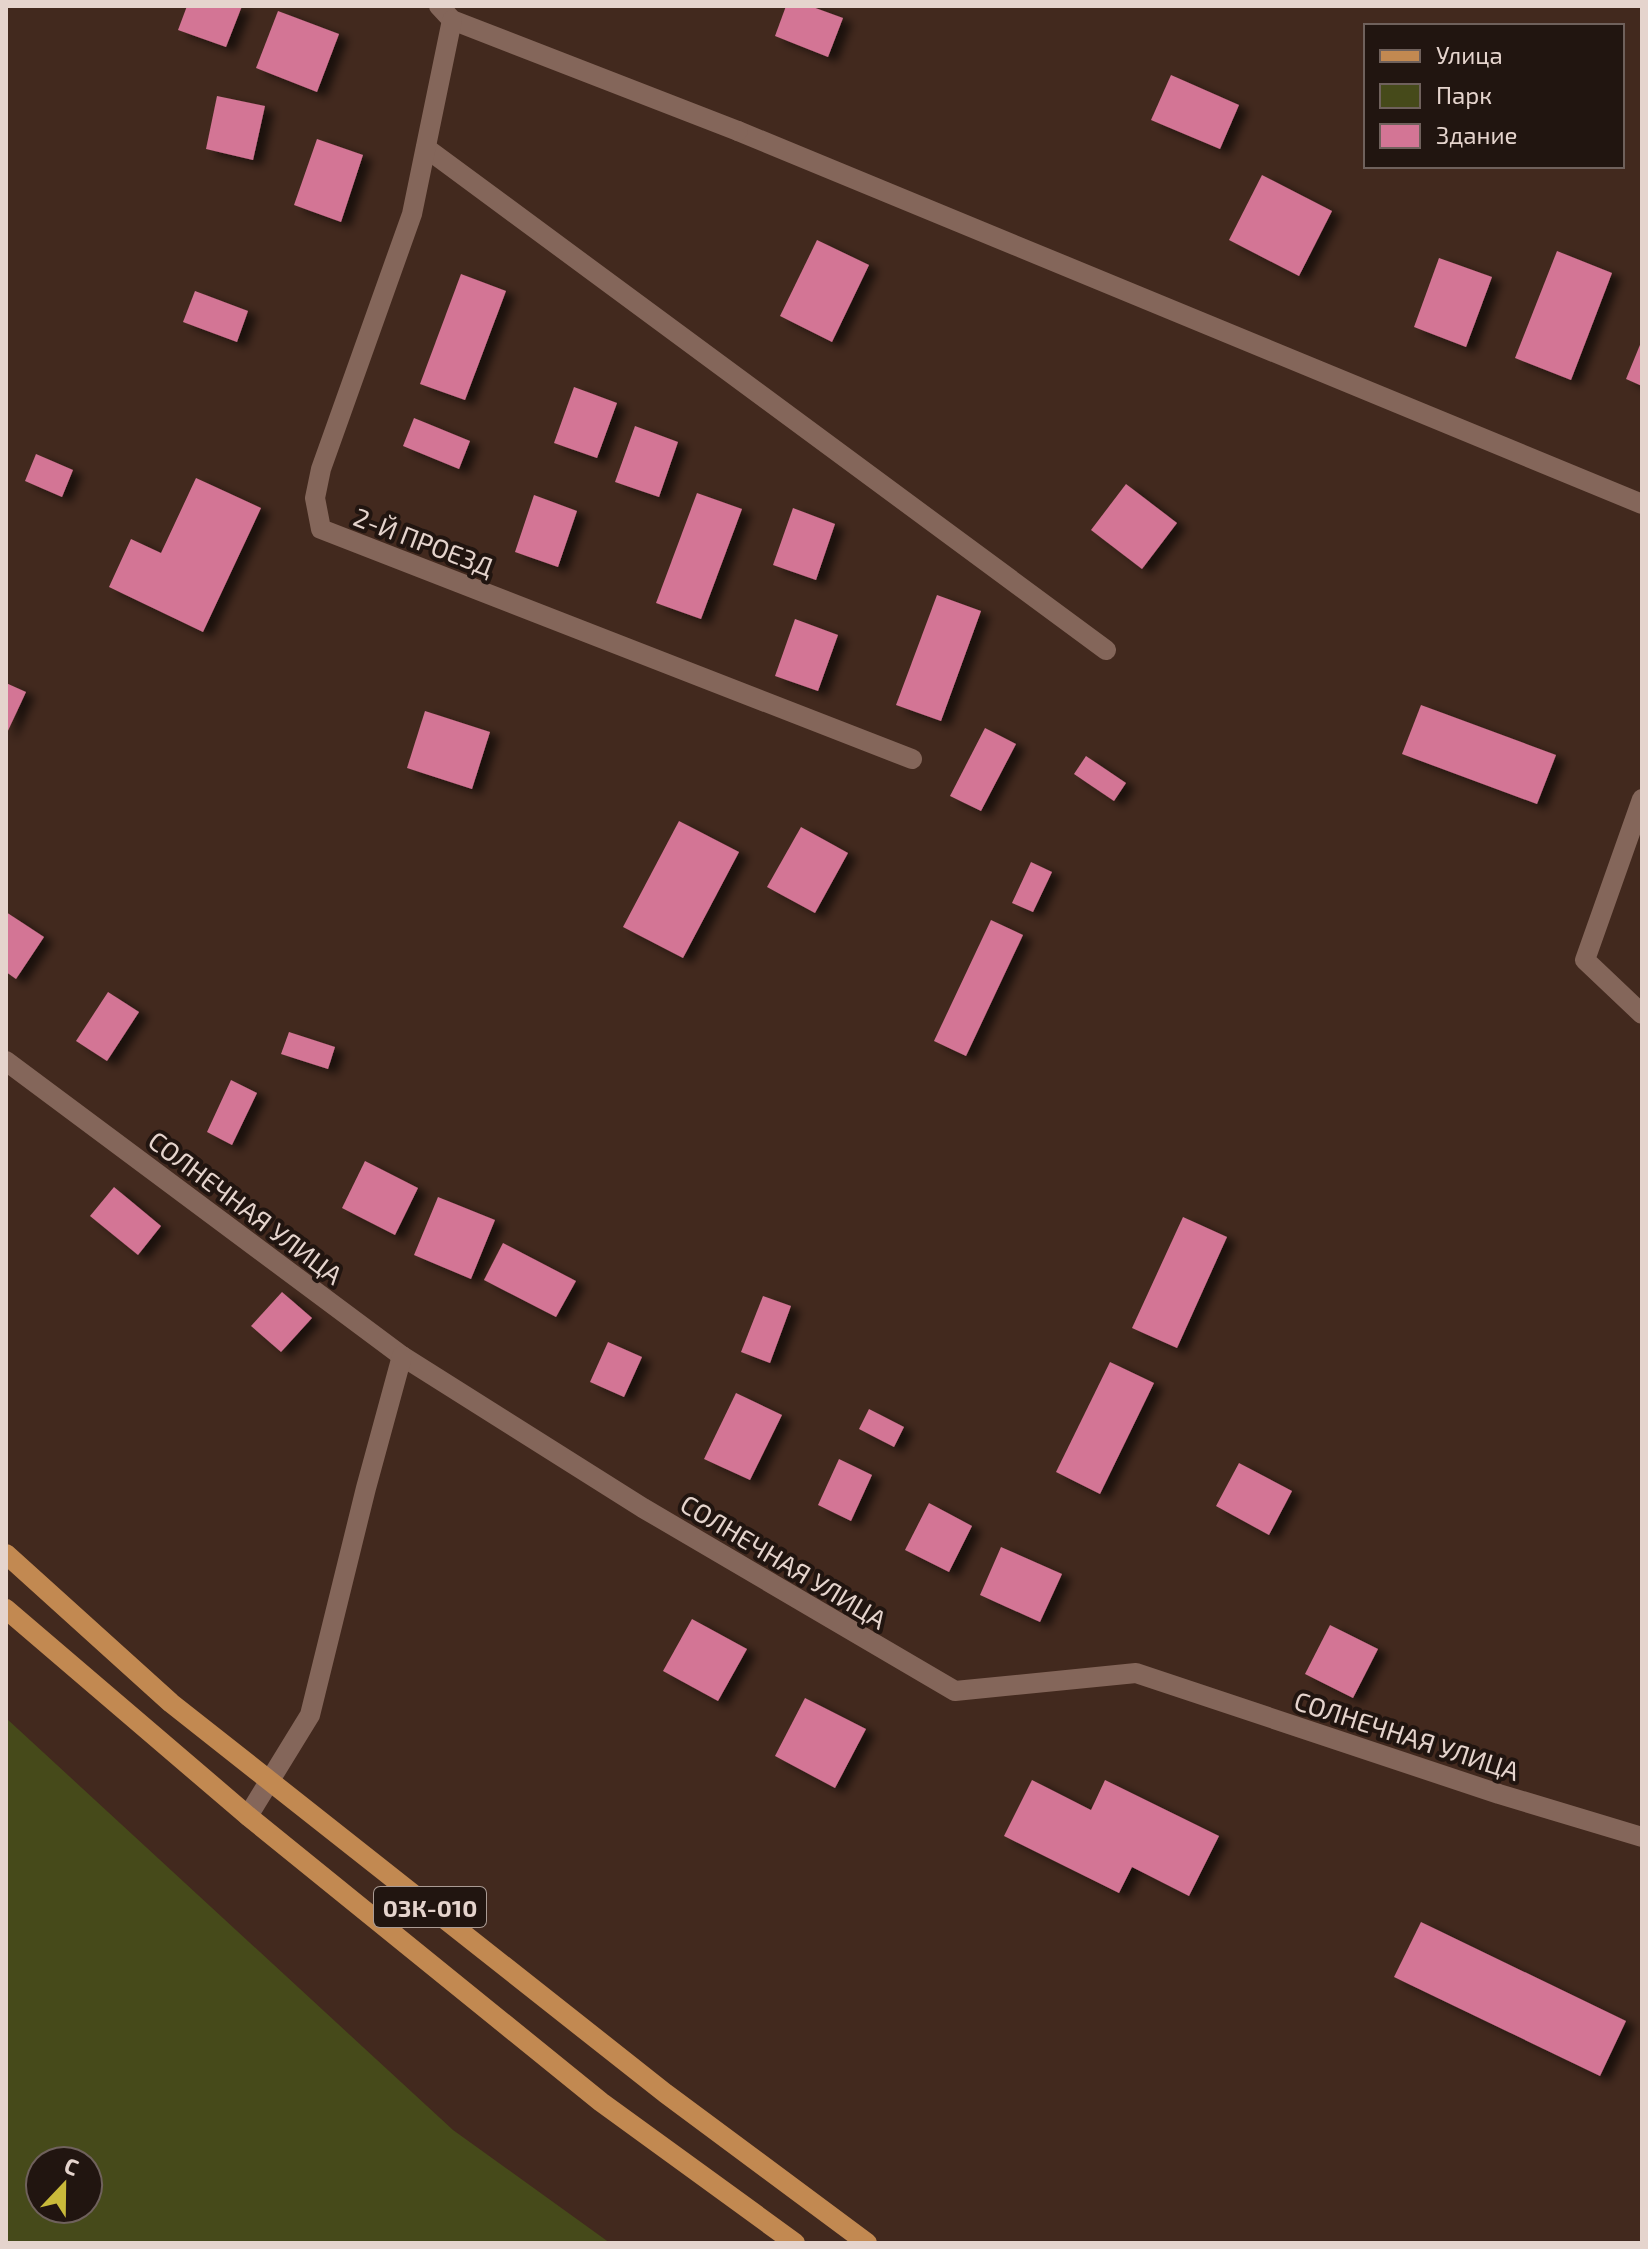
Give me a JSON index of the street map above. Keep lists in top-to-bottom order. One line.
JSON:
{"streets":{"main road":["03К-010"],"street":["2-Й ПРОЕЗД","СОЛНЕЧНАЯ УЛИЦА"]},"legend":["Улица","Парк","Здание"],"north":"top"}
